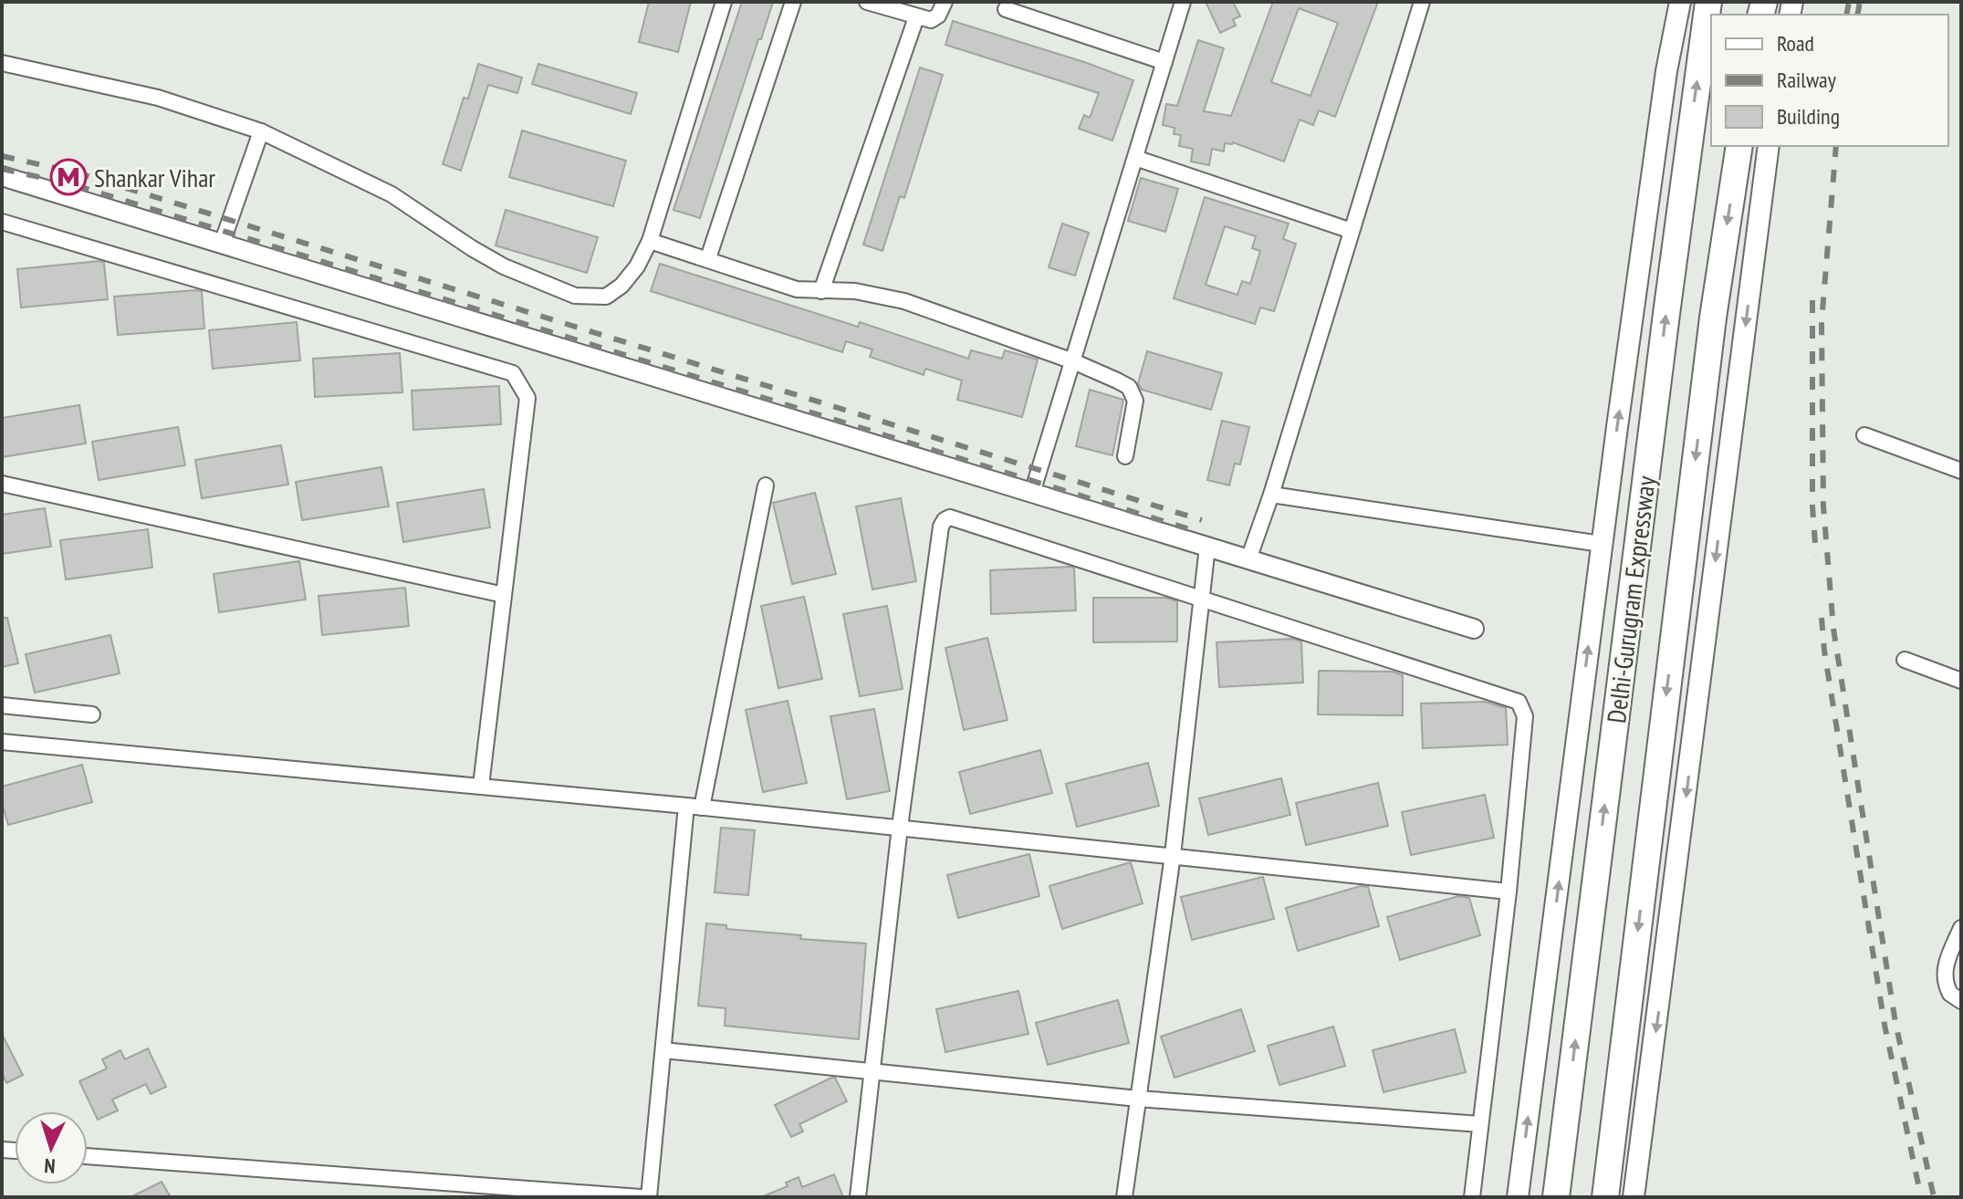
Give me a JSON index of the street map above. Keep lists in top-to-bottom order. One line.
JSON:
{"streets":{"highway":["Delhi-Gurugram Expressway"]},"places":{"metro station":["Shankar Vihar"]},"legend":["Road","Railway","Building"],"north":"bottom"}
